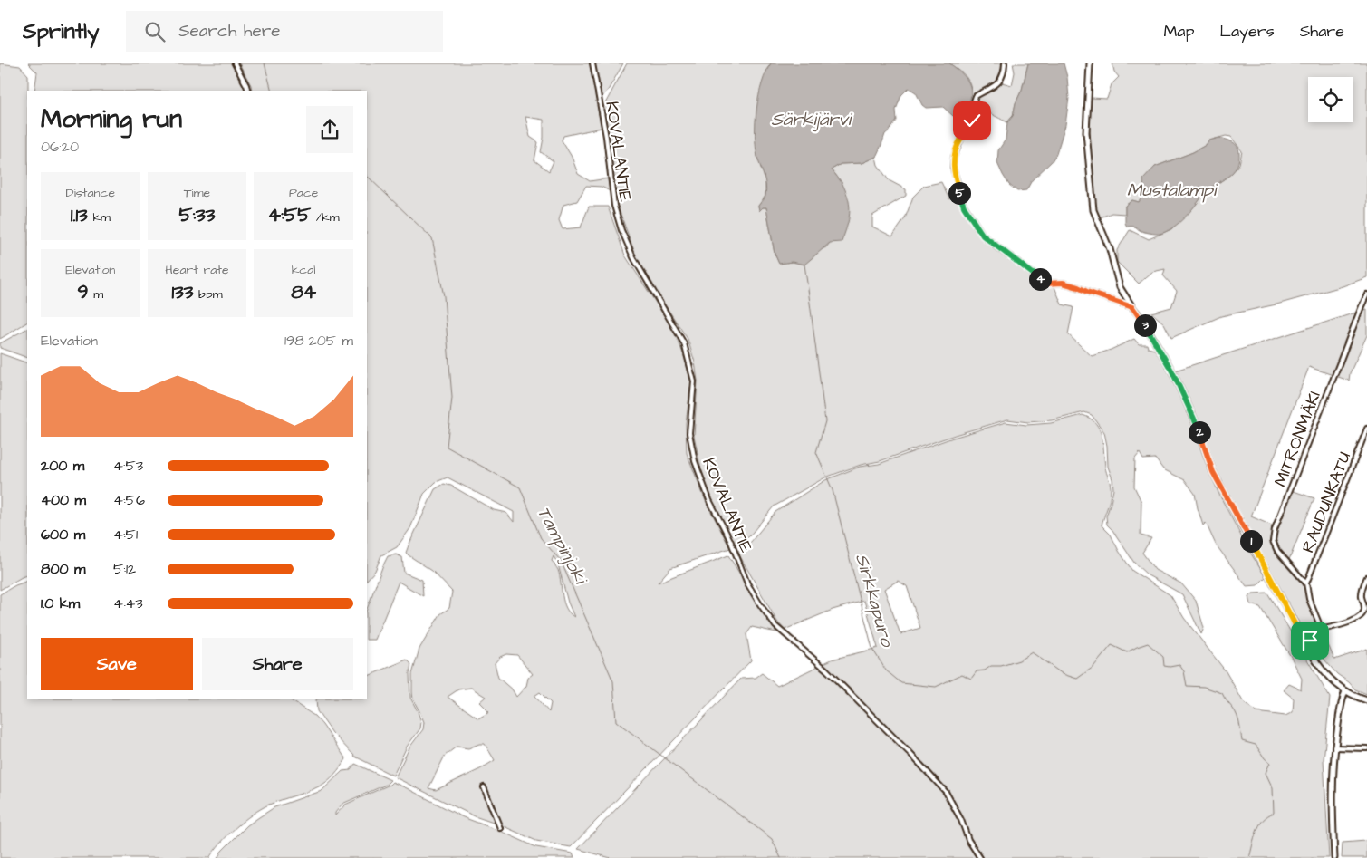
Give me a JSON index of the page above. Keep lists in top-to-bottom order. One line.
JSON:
{"streets":{"street":["KOVALANTIE","MITRONMÄKI","RAUDUNKATU"]},"crossings":[["MITRONMÄKI","RAUDUNKATU"]],"water":["Särkijärvi","Mustalampi","Tampinjoki","Sirkkapuro"],"page":{"header":"Sprintly","search":"Search here","nav":["Map","Layers","Share"],"heading":["Morning run","06:20"],"stats":[["Distance","1.13 km"],["Time","5:33"],["Pace","4:55 /km"],["Elevation","9 m"],["Heart rate","133 bpm"],["kcal","84"]],"pins":["5","4","3","2","1"],"chart":["Elevation","198–205 m"],"list":[{"name":"200 m","note":"4:53"},{"name":"400 m","note":"4:56"},{"name":"600 m","note":"4:51"},{"name":"800 m","note":"5:12"},{"name":"1.0 km","note":"4:43"}],"buttons":["Save","Share"]}}
